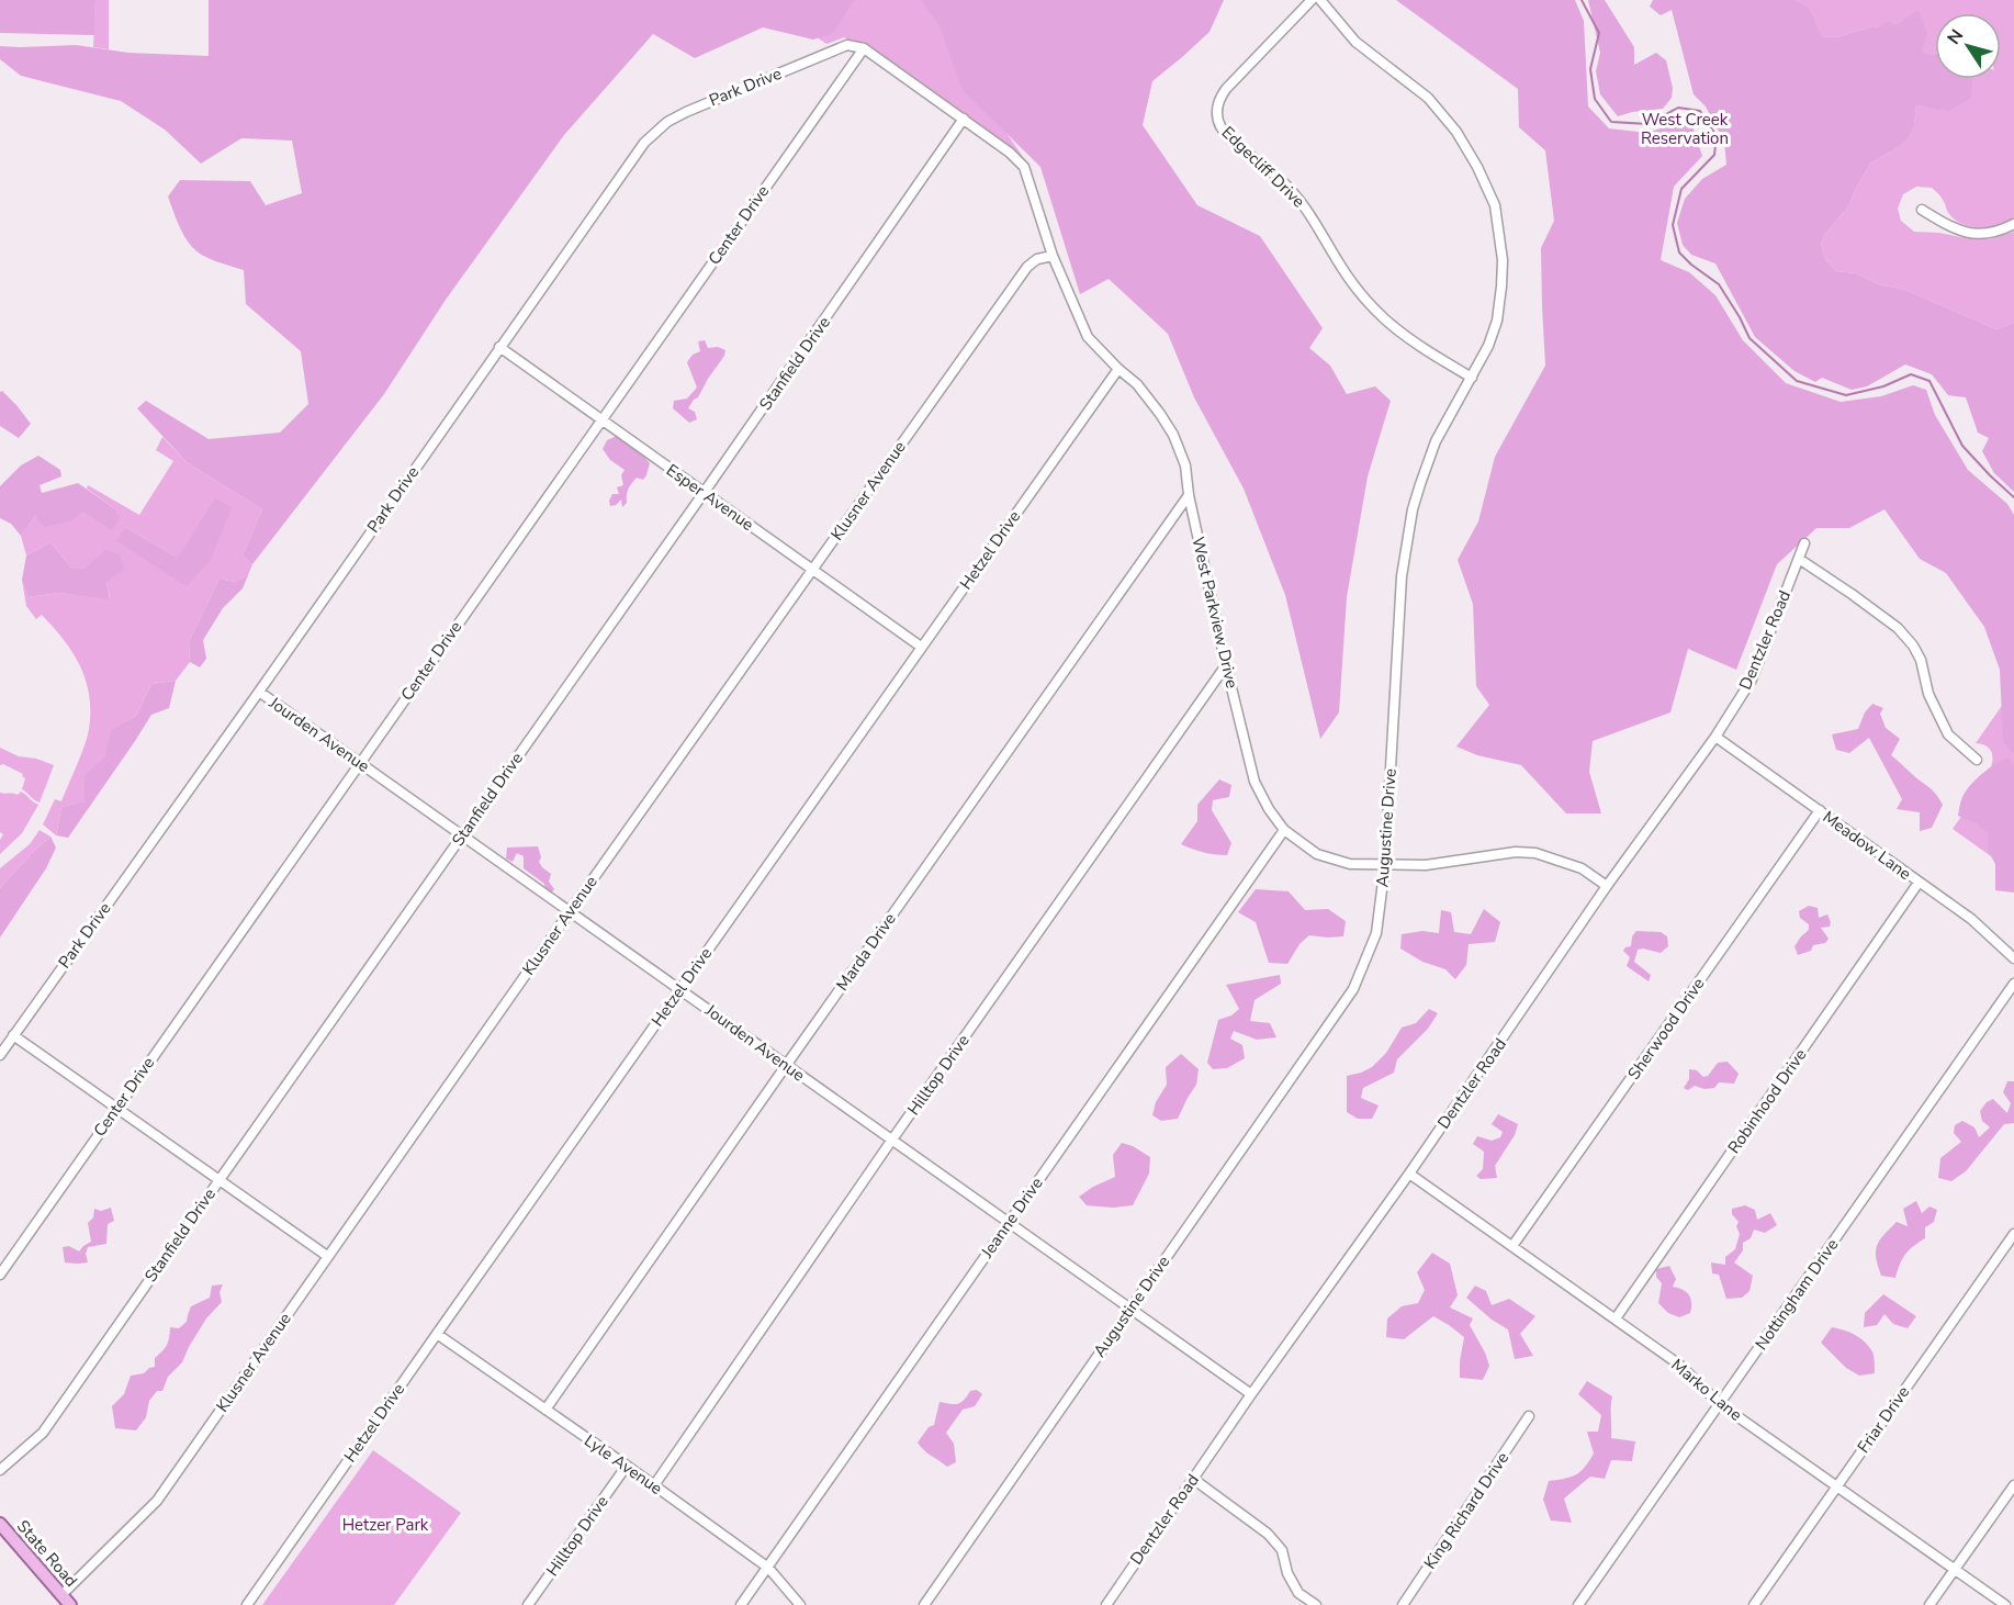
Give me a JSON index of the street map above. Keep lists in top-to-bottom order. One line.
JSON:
{"streets":{"main road":["State Road"],"street":["Park Drive","Edgecliff Drive","Center Drive","Stanfield Drive","Klusner Avenue","Esper Avenue","Hetzel Drive","West Parkview Drive","Dentzler Road","Jourden Avenue","Augustine Drive","Meadow Lane","Marda Drive","Sherwood Drive","Hilltop Drive","Robinhood Drive","Jeanne Drive","Nottingham Drive","Marko Lane","Friar Drive","Lyle Avenue","King Richard Drive"]},"crossings":[["Park Drive","Center Drive"],["Park Drive","Esper Avenue"],["Park Drive","West Parkview Drive"],["Park Drive","Jourden Avenue"],["Edgecliff Drive","Augustine Drive"],["Center Drive","Esper Avenue"],["Center Drive","West Parkview Drive"],["Center Drive","Jourden Avenue"],["Stanfield Drive","Esper Avenue"],["Stanfield Drive","West Parkview Drive"],["Stanfield Drive","Jourden Avenue"],["Klusner Avenue","Esper Avenue"],["Klusner Avenue","West Parkview Drive"],["Klusner Avenue","Jourden Avenue"],["Klusner Avenue","State Road"],["Esper Avenue","Hetzel Drive"],["Hetzel Drive","West Parkview Drive"],["Hetzel Drive","Jourden Avenue"],["Hetzel Drive","Lyle Avenue"],["West Parkview Drive","Dentzler Road"],["West Parkview Drive","Augustine Drive"],["West Parkview Drive","Marda Drive"],["West Parkview Drive","Hilltop Drive"],["West Parkview Drive","Jeanne Drive"],["Dentzler Road","Jourden Avenue"],["Dentzler Road","Meadow Lane"],["Dentzler Road","Marko Lane"],["Jourden Avenue","Augustine Drive"],["Jourden Avenue","Marda Drive"],["Jourden Avenue","Hilltop Drive"],["Jourden Avenue","Jeanne Drive"],["Meadow Lane","Sherwood Drive"],["Meadow Lane","Robinhood Drive"],["Marda Drive","Lyle Avenue"],["Sherwood Drive","Marko Lane"],["Hilltop Drive","Lyle Avenue"],["Robinhood Drive","Marko Lane"],["Jeanne Drive","Lyle Avenue"],["Nottingham Drive","Marko Lane"],["Marko Lane","Friar Drive"]],"parks":["West Creek Reservation","Hetzer Park"],"north":"top left"}
